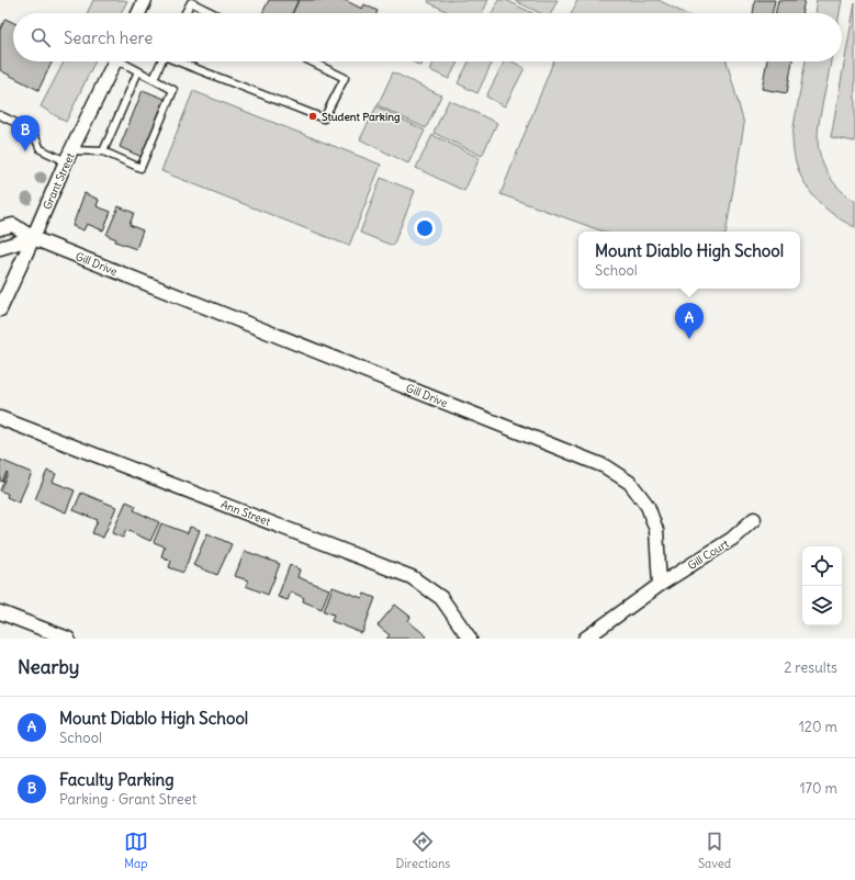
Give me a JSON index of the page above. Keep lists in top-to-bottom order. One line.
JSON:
{"streets":{"street":["Grant Street","Gill Drive","Ann Street","Gill Court"]},"crossings":[["Grant Street","Gill Drive"],["Gill Drive","Gill Court"]],"places":["Student Parking"],"page":{"search":"Search here","pins":["B","A"],"popup":["Mount Diablo High School","School"],"heading":["Nearby","2 results"],"list":[{"mark":"A","name":"Mount Diablo High School","note":"School","value":"120 m"},{"mark":"B","name":"Faculty Parking","note":"Parking · Grant Street","value":"170 m"}],"nav":["Map","Directions","Saved"]}}
